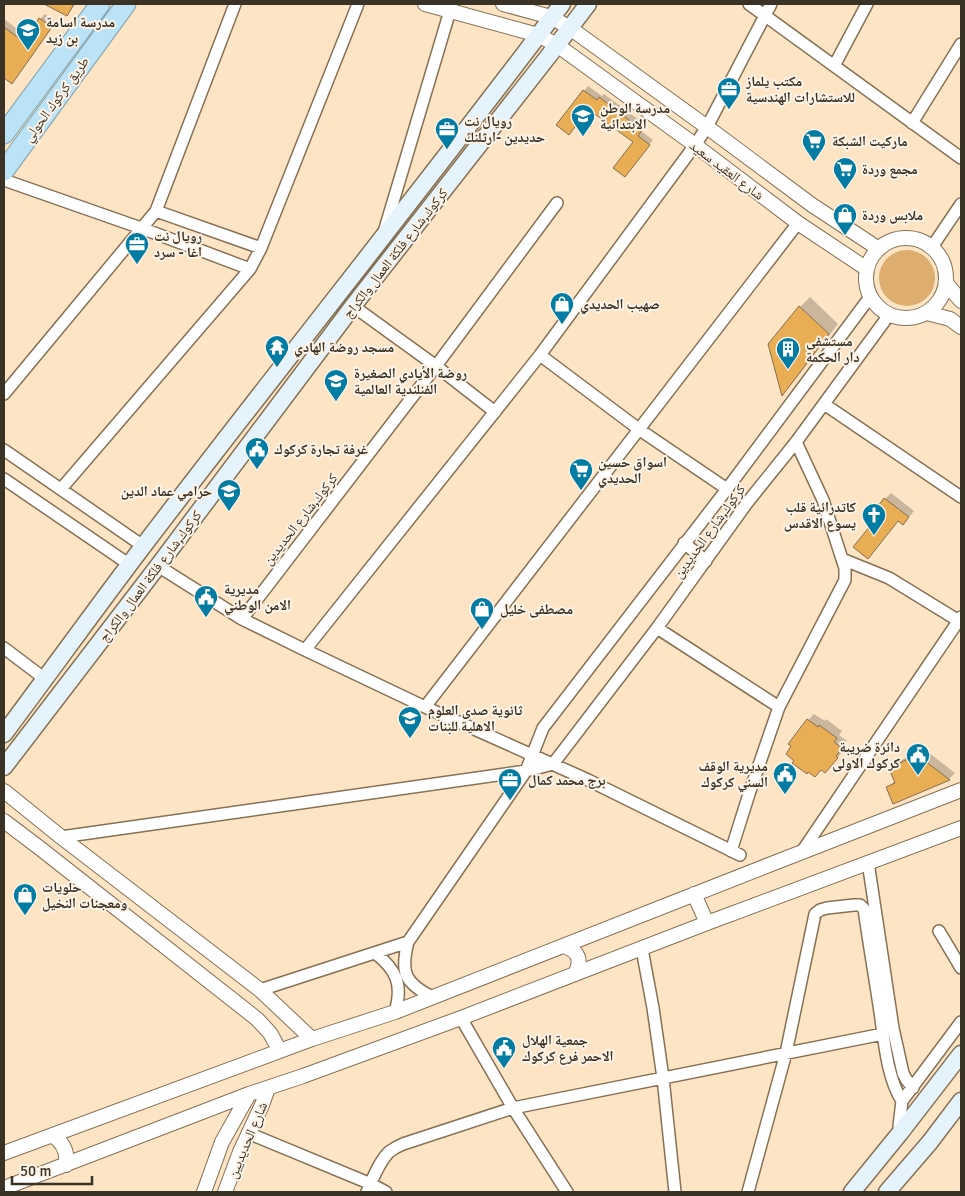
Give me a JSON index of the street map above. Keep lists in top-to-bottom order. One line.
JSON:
{"streets":{"highway":["طريق كركوك الحولي"],"main road":["كركوك,شارع فلكة العمال والكراج"],"street":["شارع العقيد سعيد","كركوك,شارع الحديدين","شارع الحديديين"]},"crossings":[["شارع العقيد سعيد","كركوك,شارع فلكة العمال والكراج"],["شارع العقيد سعيد","كركوك,شارع الحديدين"]],"places":{"school or university":["مدرسة اسامة بن زيد","مدرسة الوطن الابتدائية","روضة الأيادي الصغيرة الفنلندية العالمية","حرامي عماد الدين","ثانوية صدى العلوم الاهلية للبنات"],"office":["مكتب يلماز للاستشارات الهندسية","رويال نت حديدين -ارثلنكً","رويال نت اغا - سرد","برج محمد كمال"],"supermarket":["ماركيت الشبكة","مجمع وردة","اسواق حسين الحديدي"],"shop":["ملابس وردة","صهيب الحديدي","مصطفى خليل","حلويات ومعجنات النخيل"],"temple":["مسجد روضة الهادي"],"building":["مستشفى دار الحكمة"],"public building":["غرفة تجارة كركوك","مديرية الامن الوطني","دائرة ضريبة كركوك الاولى","مديرية الوقف السني كركوك","جمعية الهلال الاحمر فرع كركوك"],"church":["كاتدرائية قلب يسوع الاقدس"]},"scale_bar":"50 m"}
